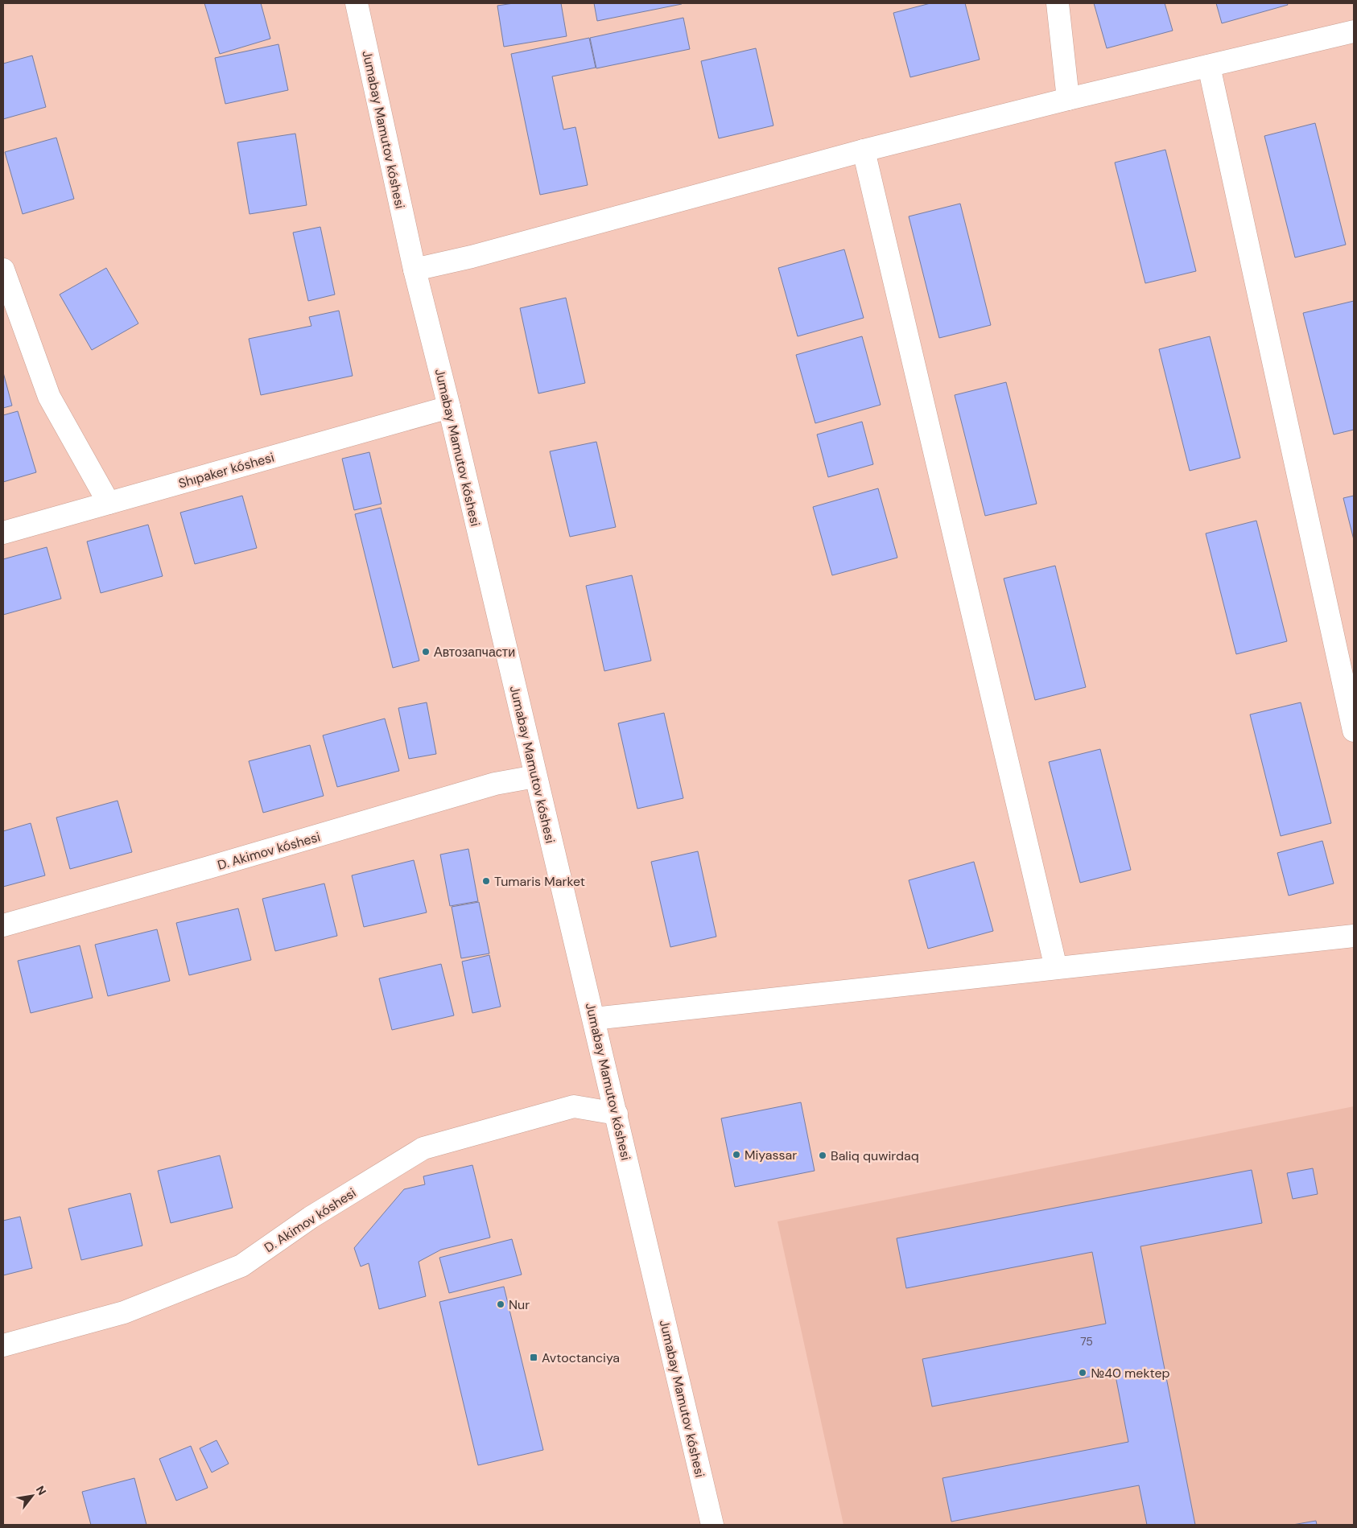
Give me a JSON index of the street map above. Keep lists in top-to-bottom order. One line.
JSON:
{"streets":{"street":["Jumabay Mamutov kóshesi","Shıpaker kóshesi","D. Akimov kóshesi"]},"crossings":[["Jumabay Mamutov kóshesi","Shıpaker kóshesi"],["Jumabay Mamutov kóshesi","D. Akimov kóshesi"]],"places":{"other":["Автозапчасти","Tumaris Market","Miyassar","Baliq quwirdaq","Nur","№40 mektep"],"transit":["Avtoctanciya"]},"house_numbers":["75"],"north":"top right"}
